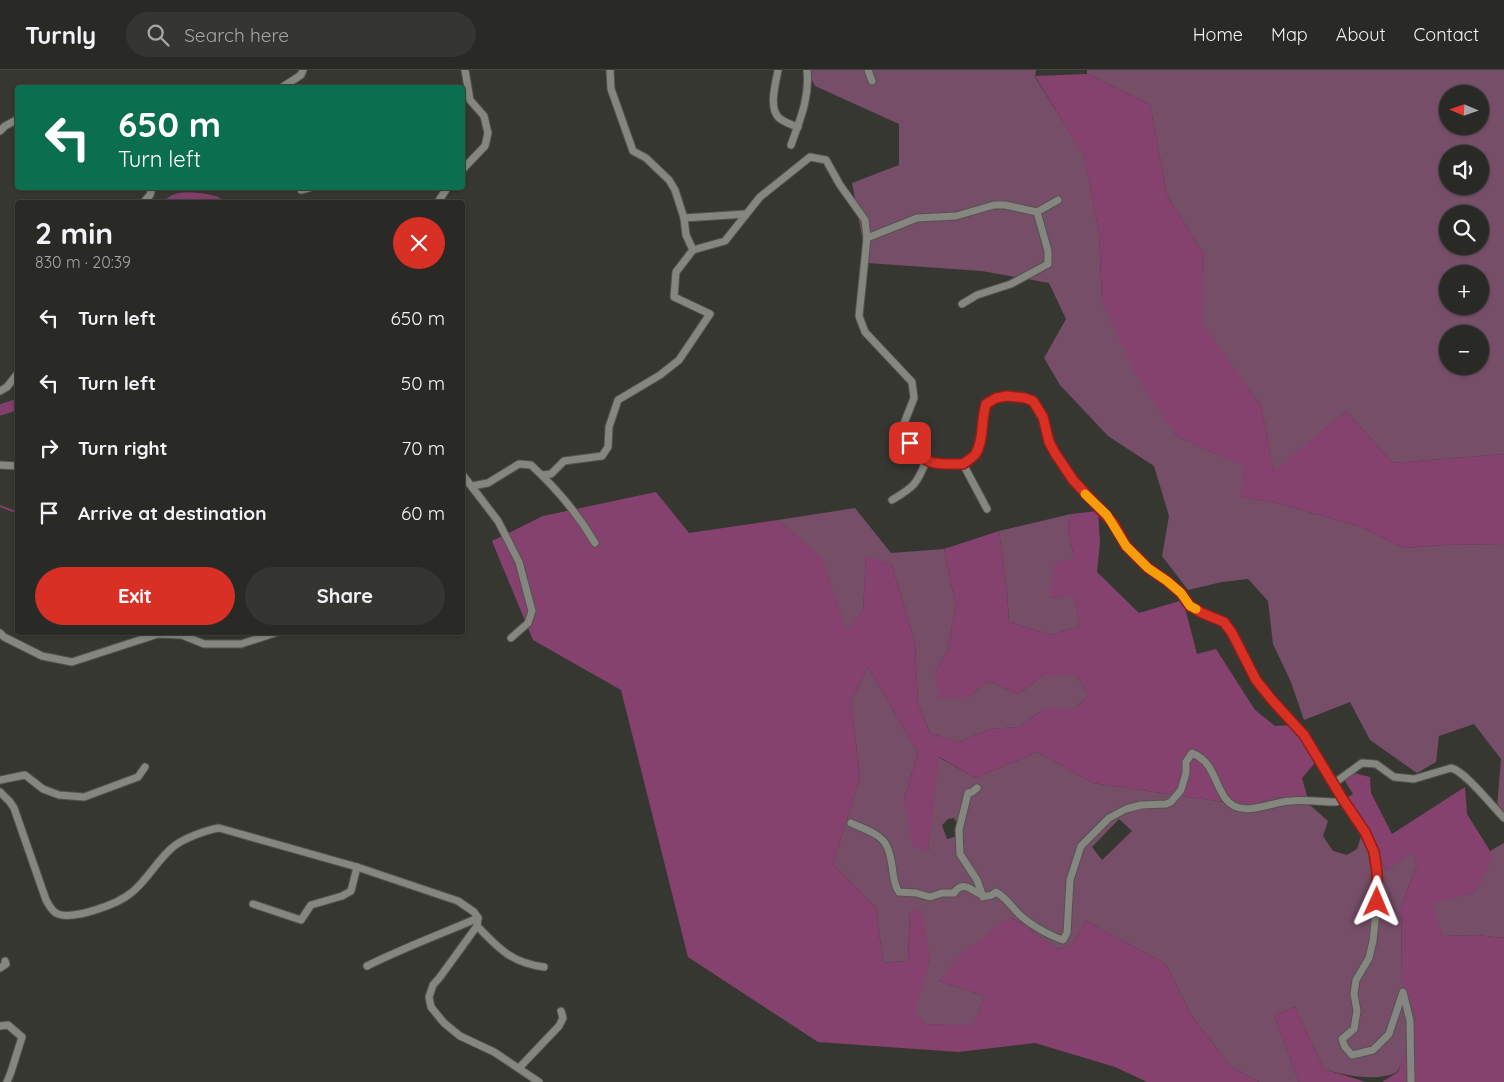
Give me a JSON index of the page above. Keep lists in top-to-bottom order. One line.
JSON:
{"north":"left","page":{"header":"Turnly","search":"Search here","nav":["Home","Map","About","Contact"],"map_buttons":["+","−"],"turn":["650 m","Turn left"],"heading":["2 min","830 m · 20:39"],"list":[{"name":"Turn left","value":"650 m"},{"name":"Turn left","value":"50 m"},{"name":"Turn right","value":"70 m"},{"name":"Arrive at destination","value":"60 m"}],"buttons":["Exit","Share"]}}
